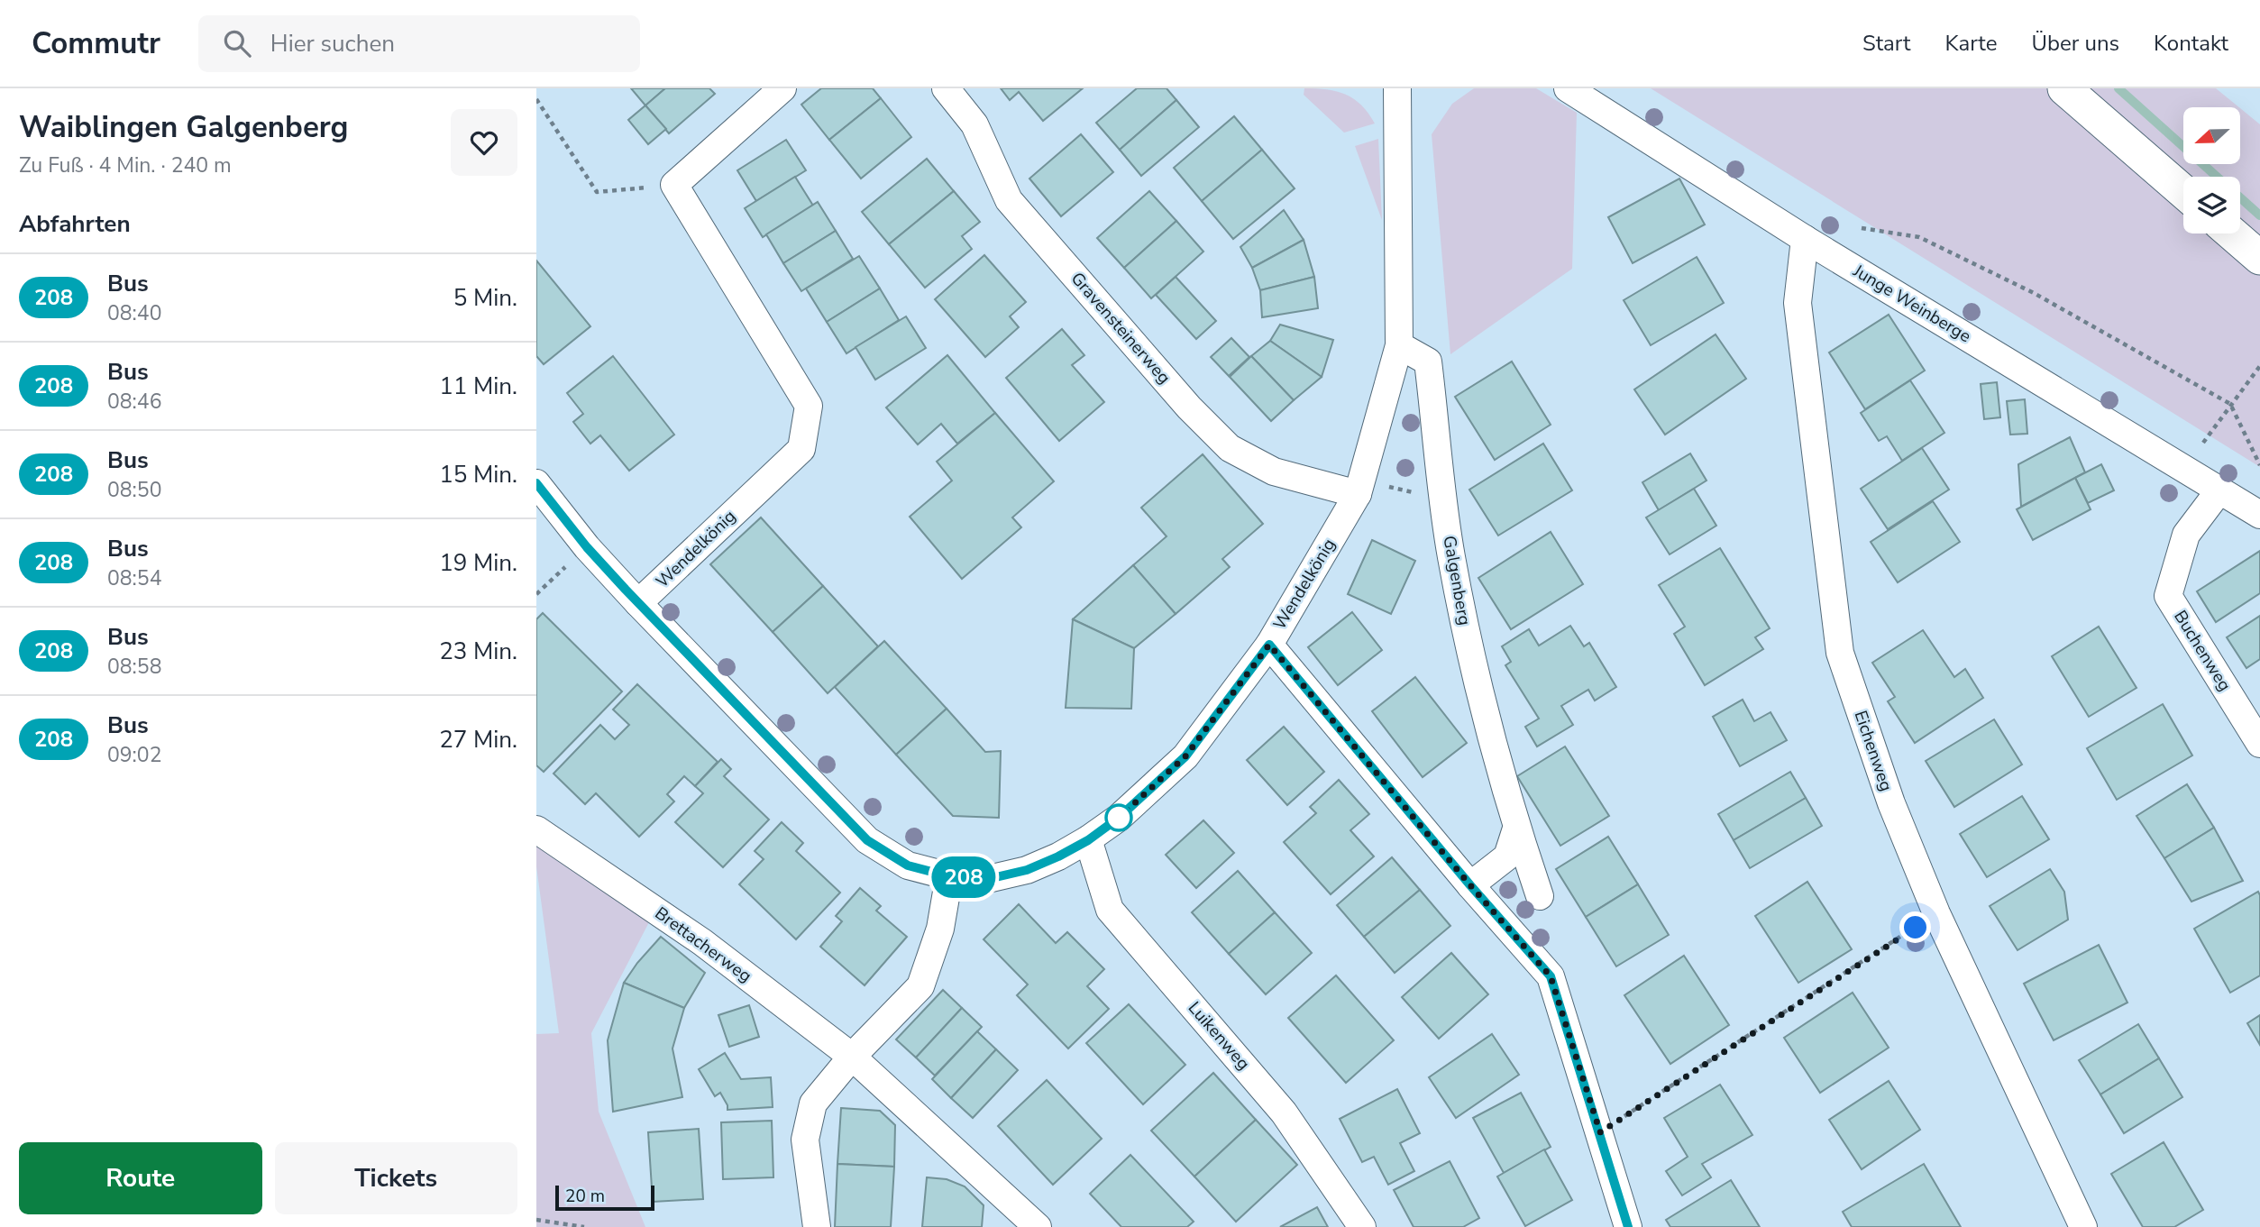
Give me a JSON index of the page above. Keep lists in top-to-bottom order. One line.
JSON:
{"streets":{"street":["Junge Weinberge","Gravensteinerweg","Wendelkönig","Galgenberg","Buchenweg","Eichenweg","Brettacherweg","Luikenweg"]},"crossings":[["Junge Weinberge","Buchenweg"],["Junge Weinberge","Eichenweg"],["Gravensteinerweg","Wendelkönig"],["Wendelkönig","Galgenberg"],["Wendelkönig","Luikenweg"]],"lines":["bus line 208"],"scale_bar":"20 m","north":"left","page":{"header":"Commutr","search":"Hier suchen","nav":["Start","Karte","Über uns","Kontakt"],"heading":[["Waiblingen Galgenberg","Zu Fuß · 4 Min. · 240 m"],"Abfahrten"],"on_map":"208","list":[{"mark":"208","name":"Bus","note":"08:40","value":"5 Min."},{"mark":"208","name":"Bus","note":"08:46","value":"11 Min."},{"mark":"208","name":"Bus","note":"08:50","value":"15 Min."},{"mark":"208","name":"Bus","note":"08:54","value":"19 Min."},{"mark":"208","name":"Bus","note":"08:58","value":"23 Min."},{"mark":"208","name":"Bus","note":"09:02","value":"27 Min."}],"buttons":["Route","Tickets"],"scale":"20 m"}}
